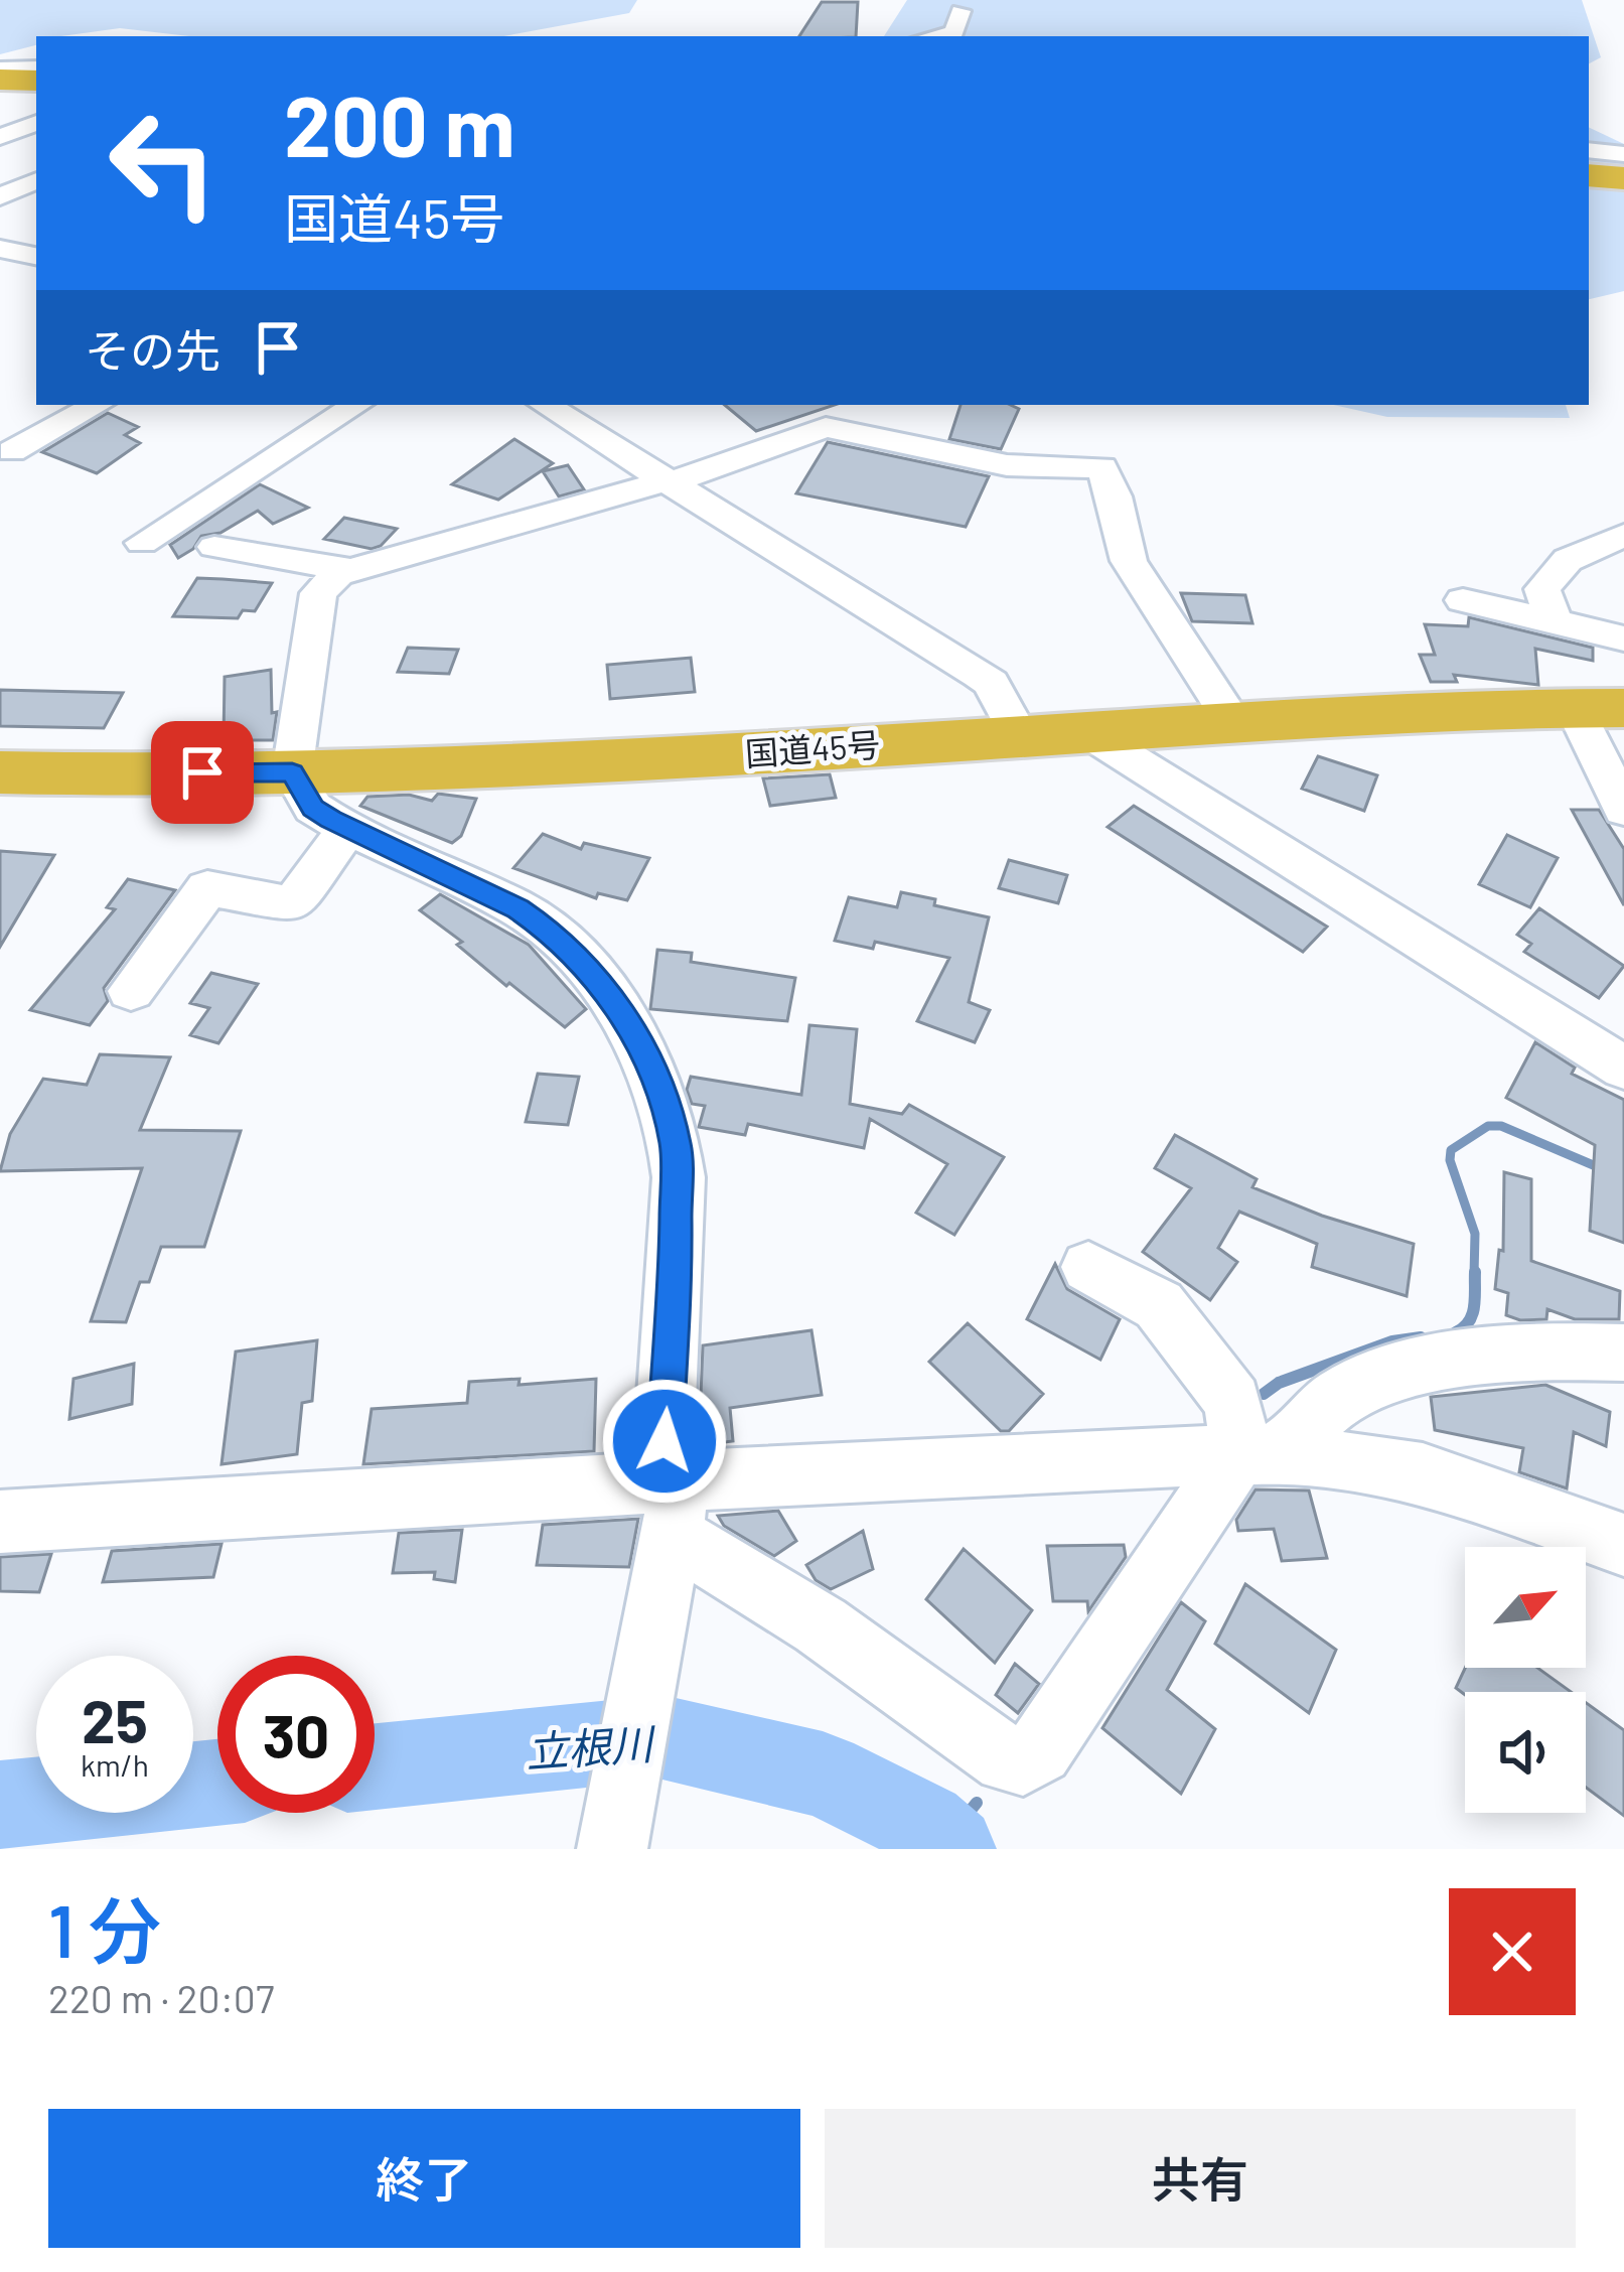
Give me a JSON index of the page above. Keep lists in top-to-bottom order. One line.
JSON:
{"streets":{"highway":["国道45号"]},"water":["立根川"],"north":"top right","page":{"turn":["200 m","国道45号"],"then":"その先","speed":"25 km/h","limit":"30","heading":["1 分","220 m · 20:07"],"buttons":["終了","共有"]}}
